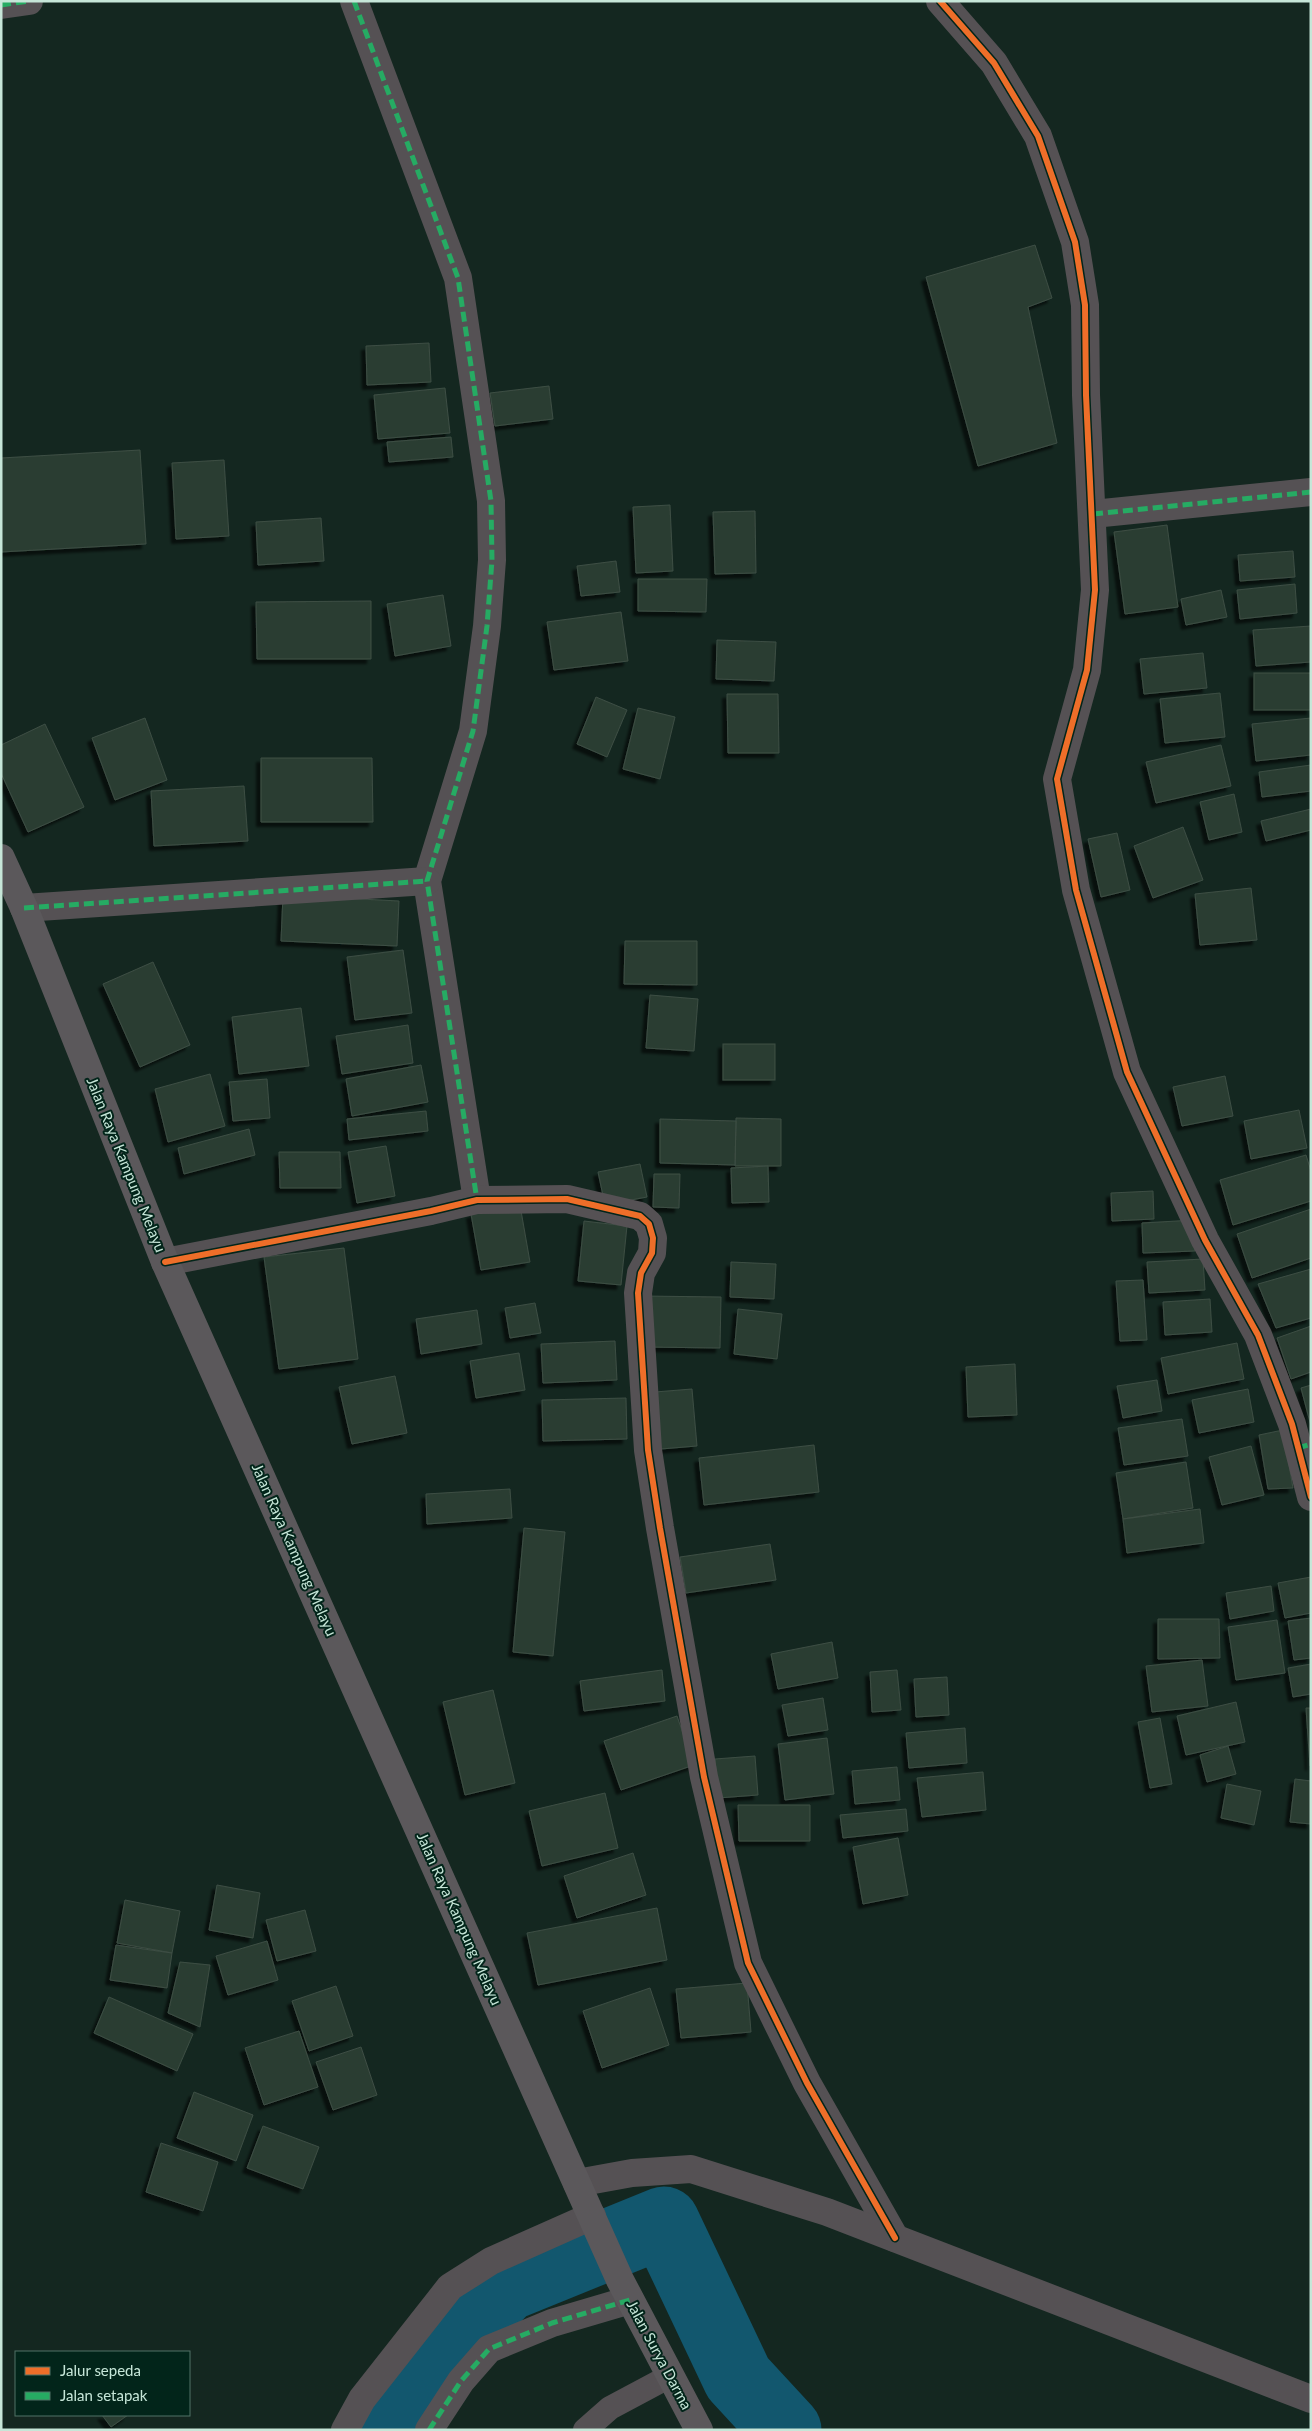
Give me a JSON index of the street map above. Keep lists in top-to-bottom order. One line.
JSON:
{"streets":{"main road":["Jalan Raya Kampung Melayu","Jalan Surya Darma"]},"crossings":[["Jalan Raya Kampung Melayu","Jalan Surya Darma"]],"legend":["Jalur sepeda","Jalan setapak"]}
